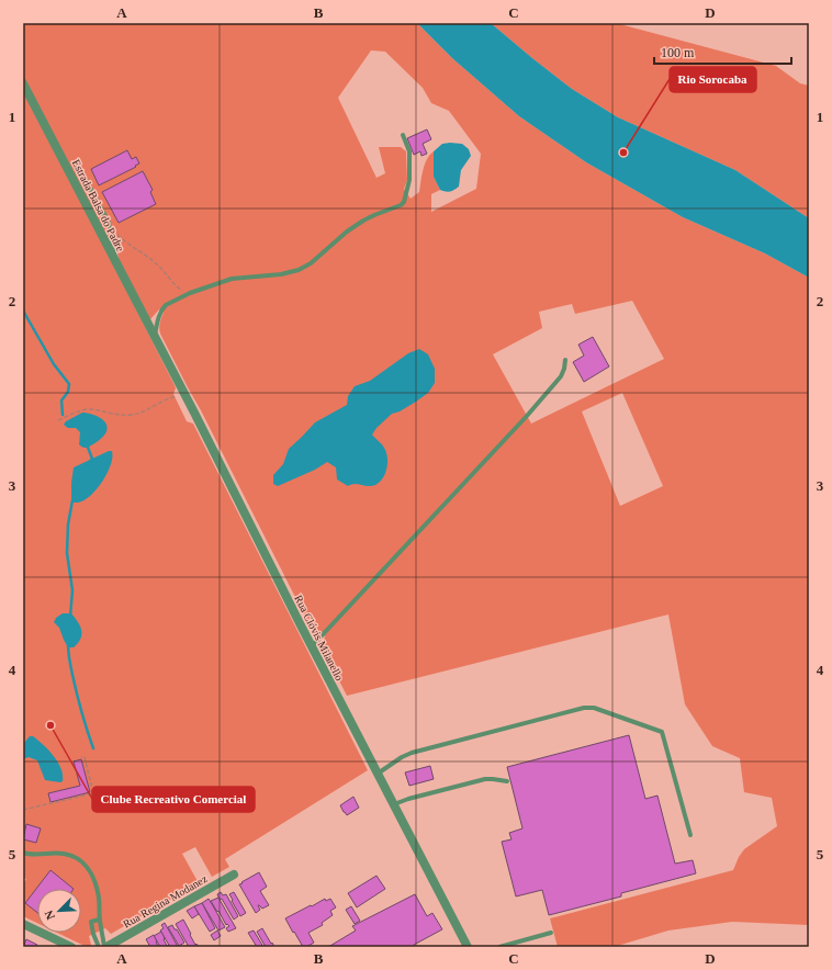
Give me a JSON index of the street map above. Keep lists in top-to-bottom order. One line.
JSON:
{"streets":{"street":["Estrada Balsa do Padre","Rua Clóvis Milanello","Rua Regina Modanez"]},"crossings":[["Estrada Balsa do Padre","Rua Clóvis Milanello"]],"places":["Rio Sorocaba","Clube Recreativo Comercial"],"scale_bar":"100 m","north":"bottom left","grid":{"columns":["A","B","C","D"],"rows":["1","2","3","4","5"]}}
